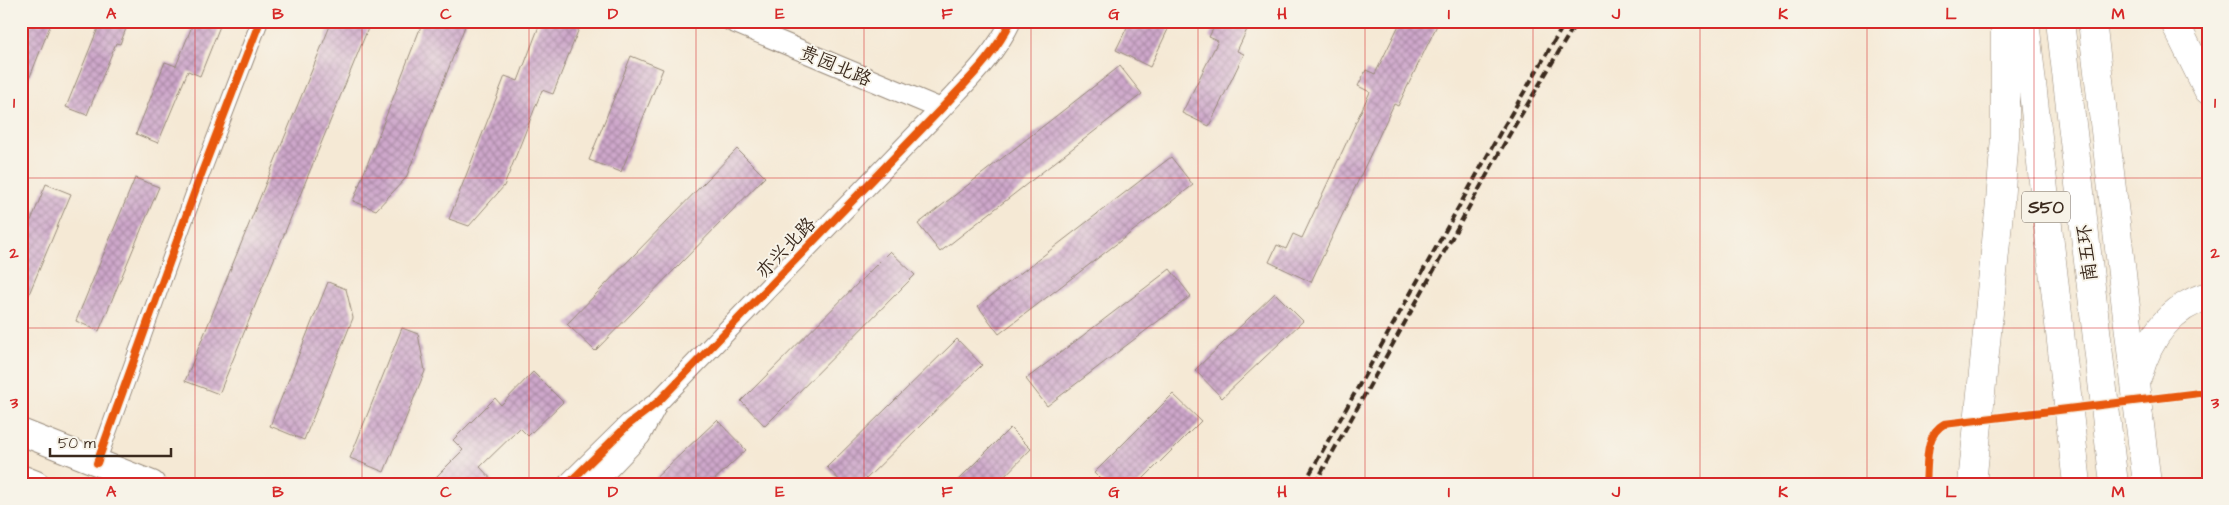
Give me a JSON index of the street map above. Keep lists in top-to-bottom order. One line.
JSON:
{"streets":{"highway":["S50","南五环"],"street":["贵园北路","亦兴北路"]},"crossings":[["贵园北路","亦兴北路"]],"scale_bar":"50 m","grid":{"columns":["A","B","C","D","E","F","G","H","I","J","K","L","M"],"rows":["1","2","3"]}}
